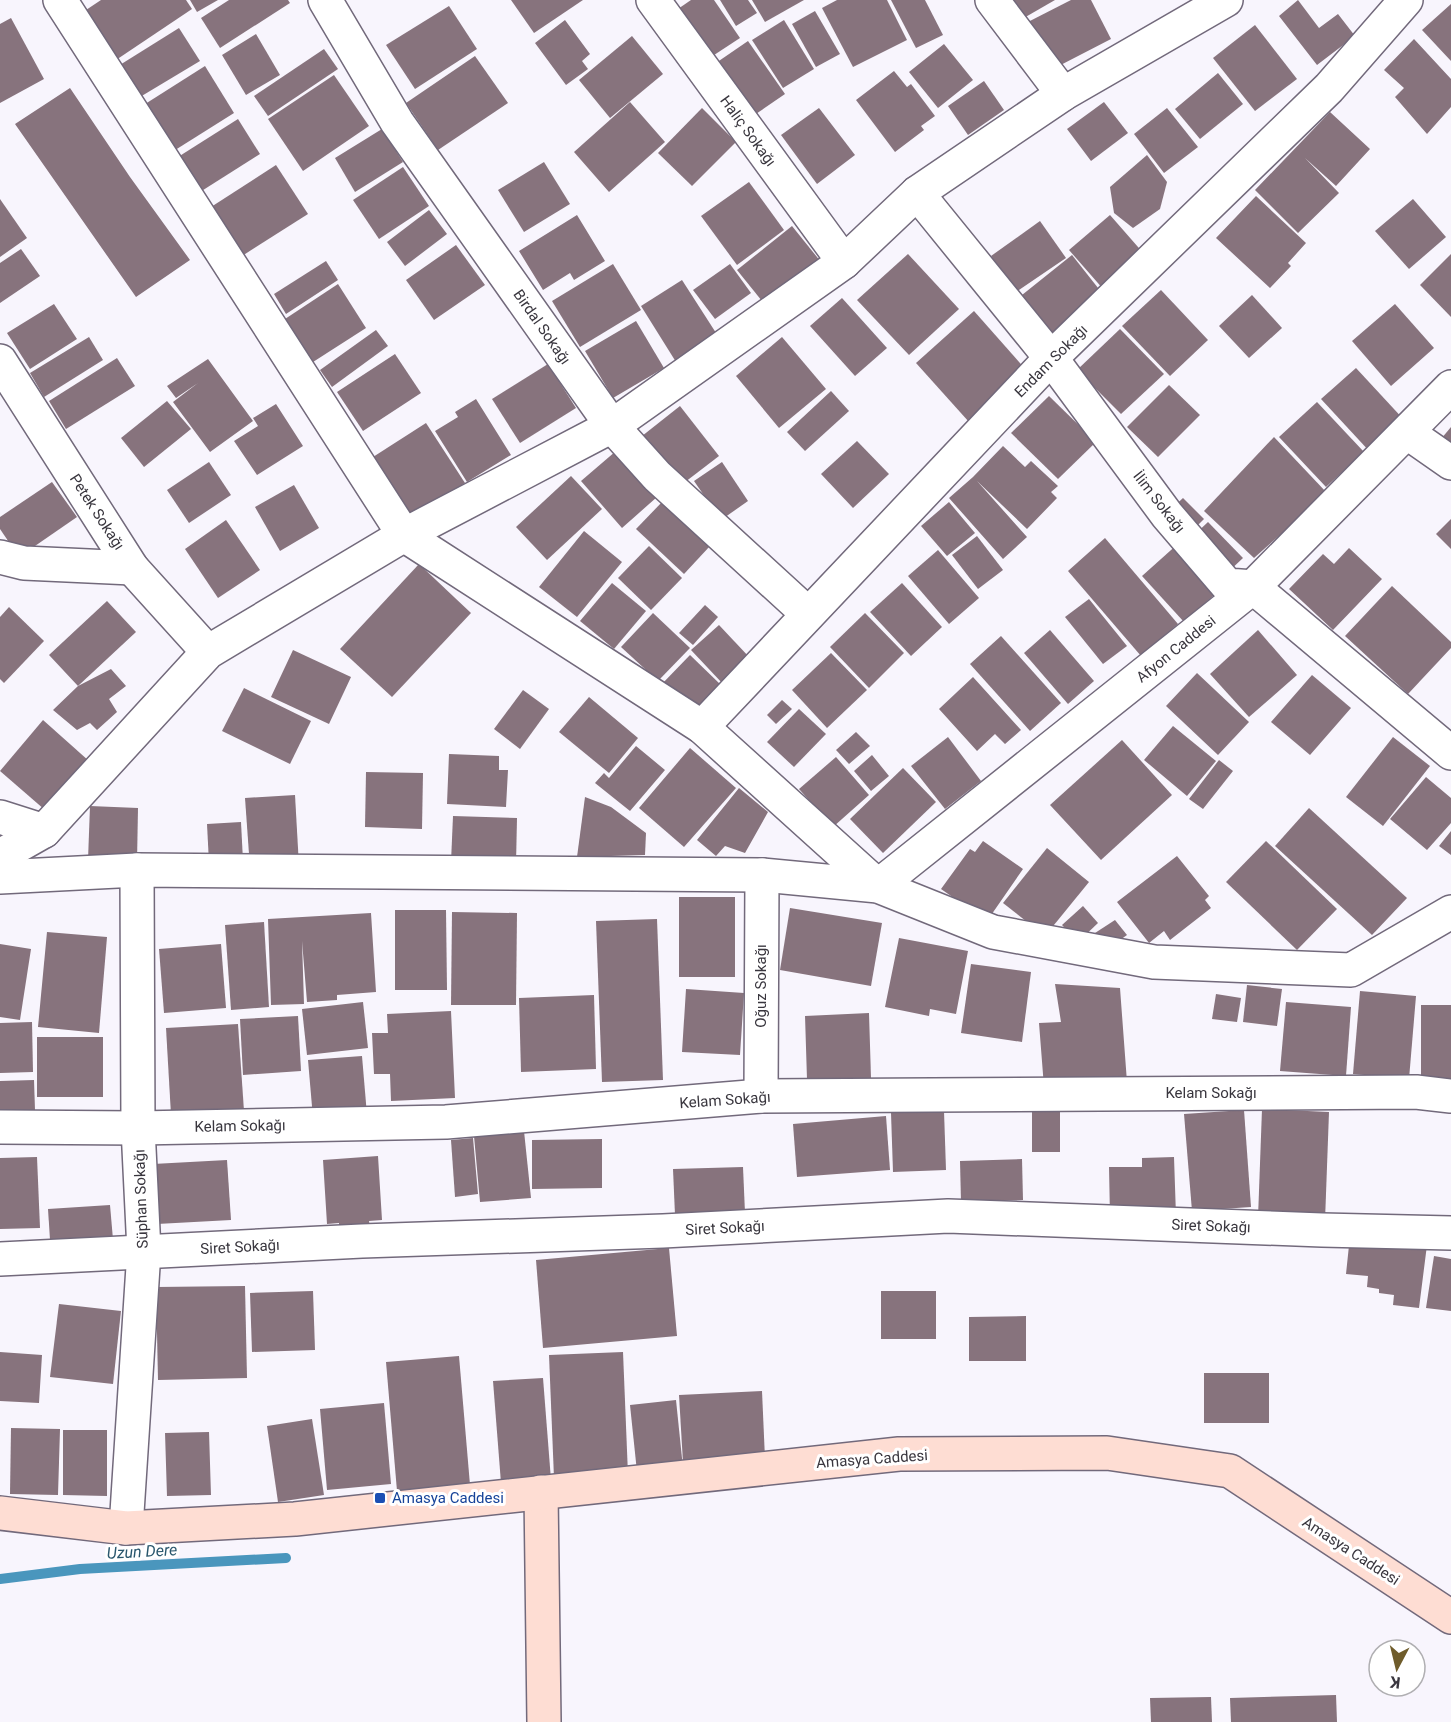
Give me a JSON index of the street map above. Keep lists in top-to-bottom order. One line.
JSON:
{"streets":{"street":["Haliç Sokağı","Birdal Sokağı","Endam Sokağı","İlim Sokağı","Petek Sokağı","Afyon Caddesi","Oğuz Sokağı","Kelam Sokağı","Süphan Sokağı","Siret Sokağı","Amasya Caddesi"]},"crossings":[["Birdal Sokağı","Endam Sokağı"],["Endam Sokağı","İlim Sokağı"],["İlim Sokağı","Afyon Caddesi"],["Oğuz Sokağı","Kelam Sokağı"],["Kelam Sokağı","Süphan Sokağı"],["Süphan Sokağı","Siret Sokağı"],["Süphan Sokağı","Amasya Caddesi"]],"water":["Uzun Dere"],"places":{"transit":["Amasya Caddesi"]},"north":"bottom"}
